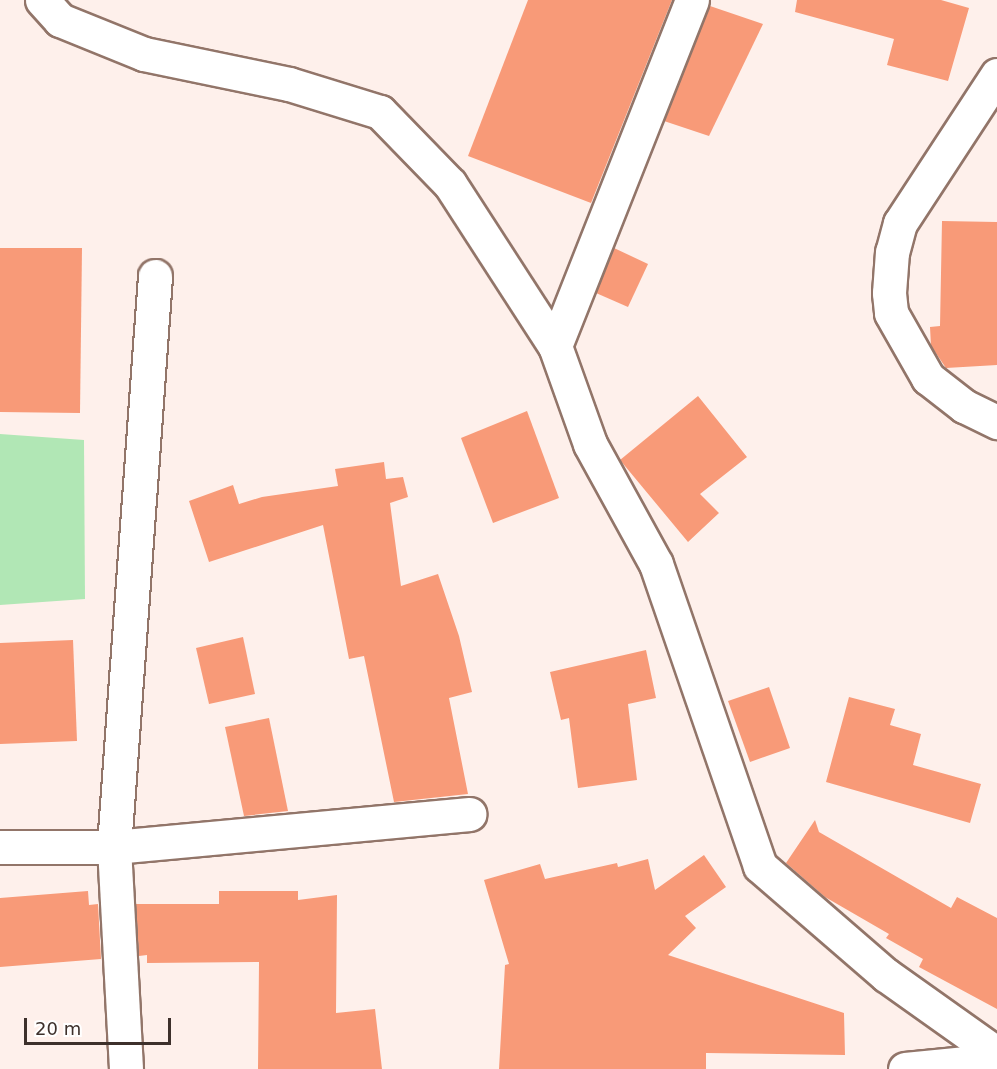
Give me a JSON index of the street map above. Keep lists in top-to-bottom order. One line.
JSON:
{"scale_bar":"20 m"}
